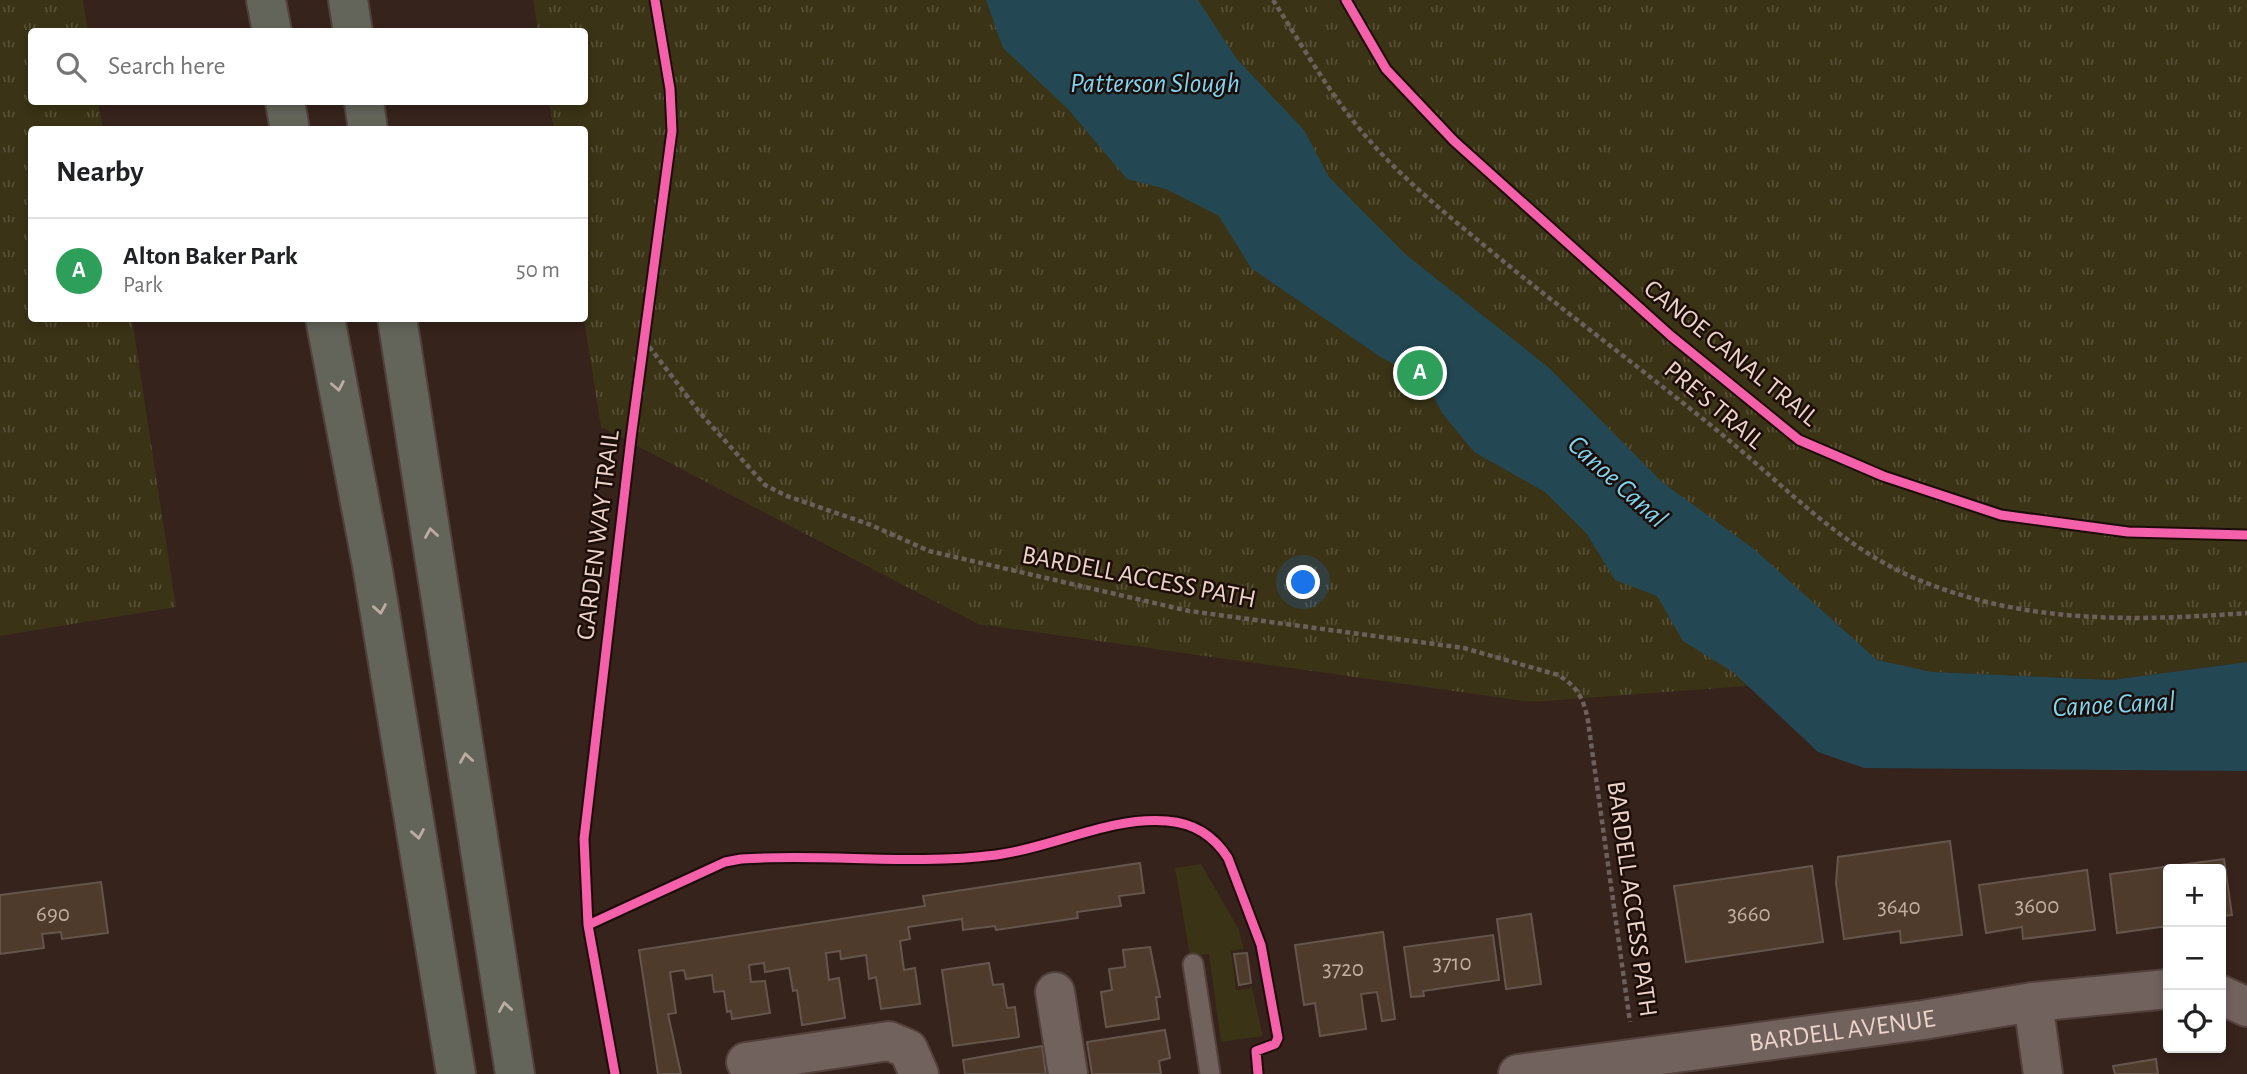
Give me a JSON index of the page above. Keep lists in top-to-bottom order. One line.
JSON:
{"streets":{"street":["BARDELL AVENUE"],"path":["PRE'S TRAIL","BARDELL ACCESS PATH"],"cycle path":["CANOE CANAL TRAIL","GARDEN WAY TRAIL"]},"crossings":[["BARDELL ACCESS PATH","BARDELL AVENUE"]],"water":["Patterson Slough","Canoe Canal"],"house_numbers":["3600","3640","690","3660","3710","3720"],"page":{"search":"Search here","heading":"Nearby","list":[{"mark":"A","name":"Alton Baker Park","note":"Park","value":"50 m"}],"pins":"A","map_buttons":["+","−"]}}
